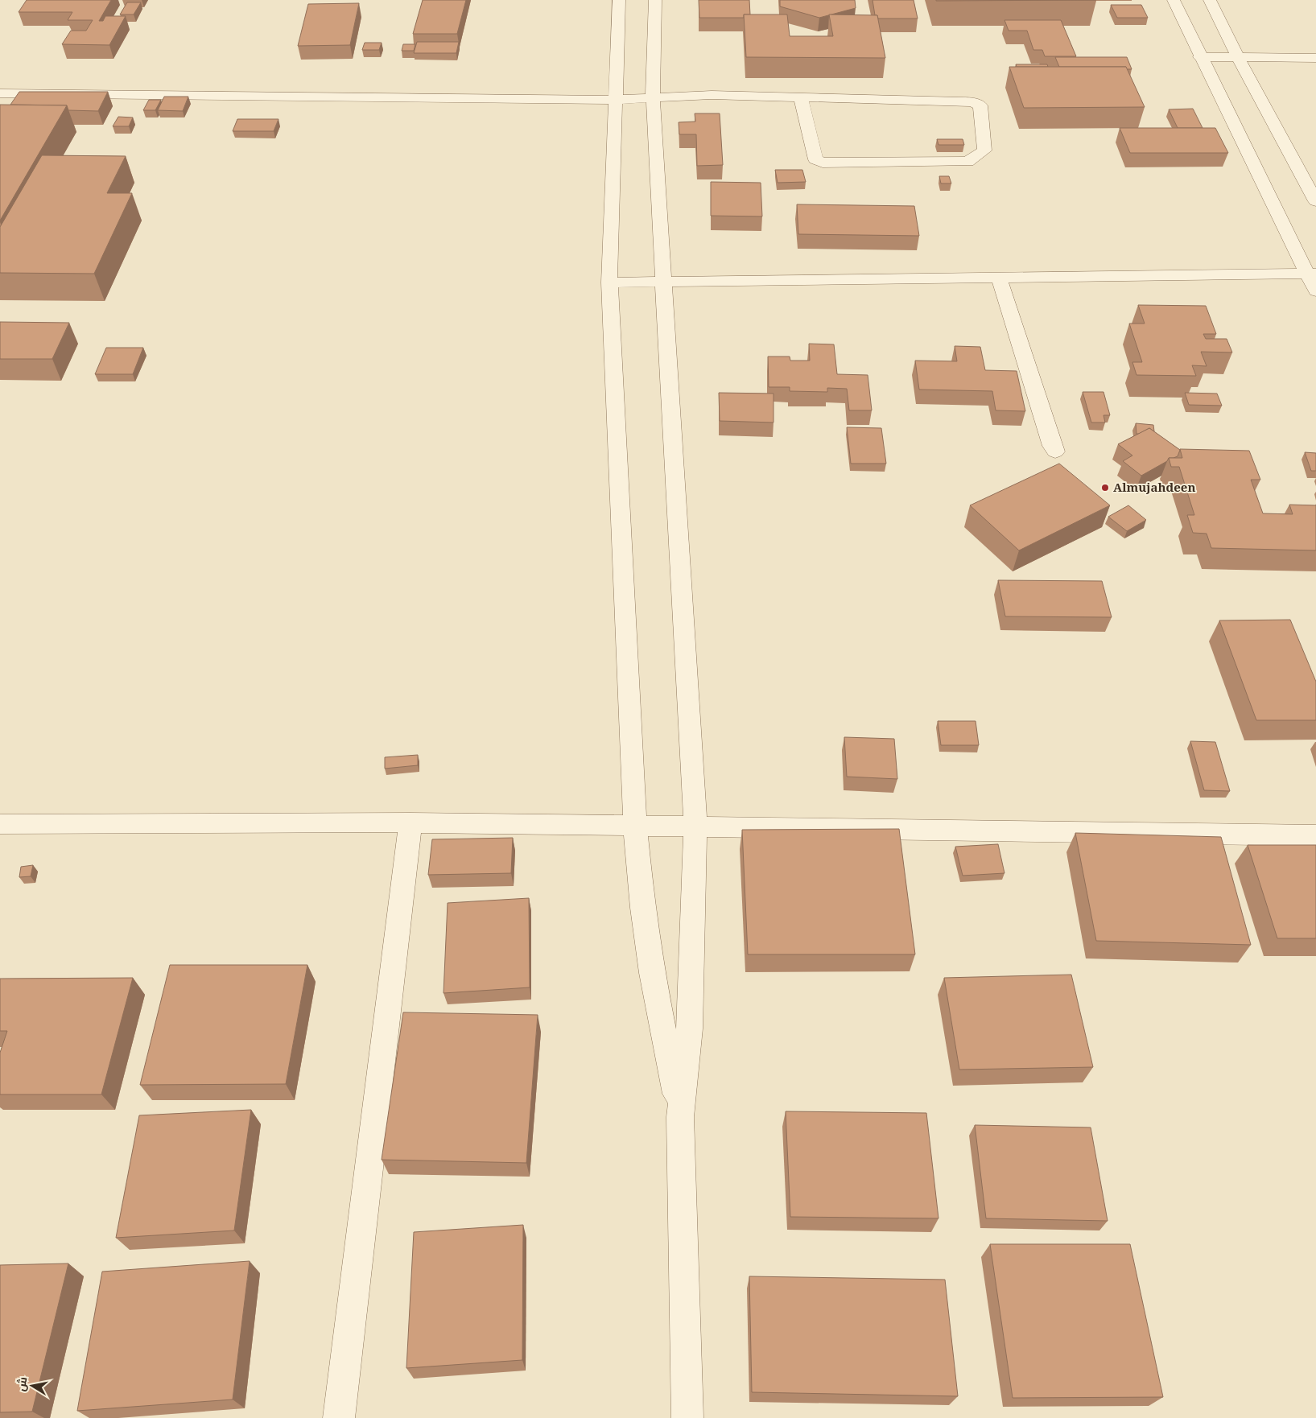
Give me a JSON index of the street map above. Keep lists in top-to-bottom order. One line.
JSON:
{"places":["Almujahdeen"],"north":"left"}
